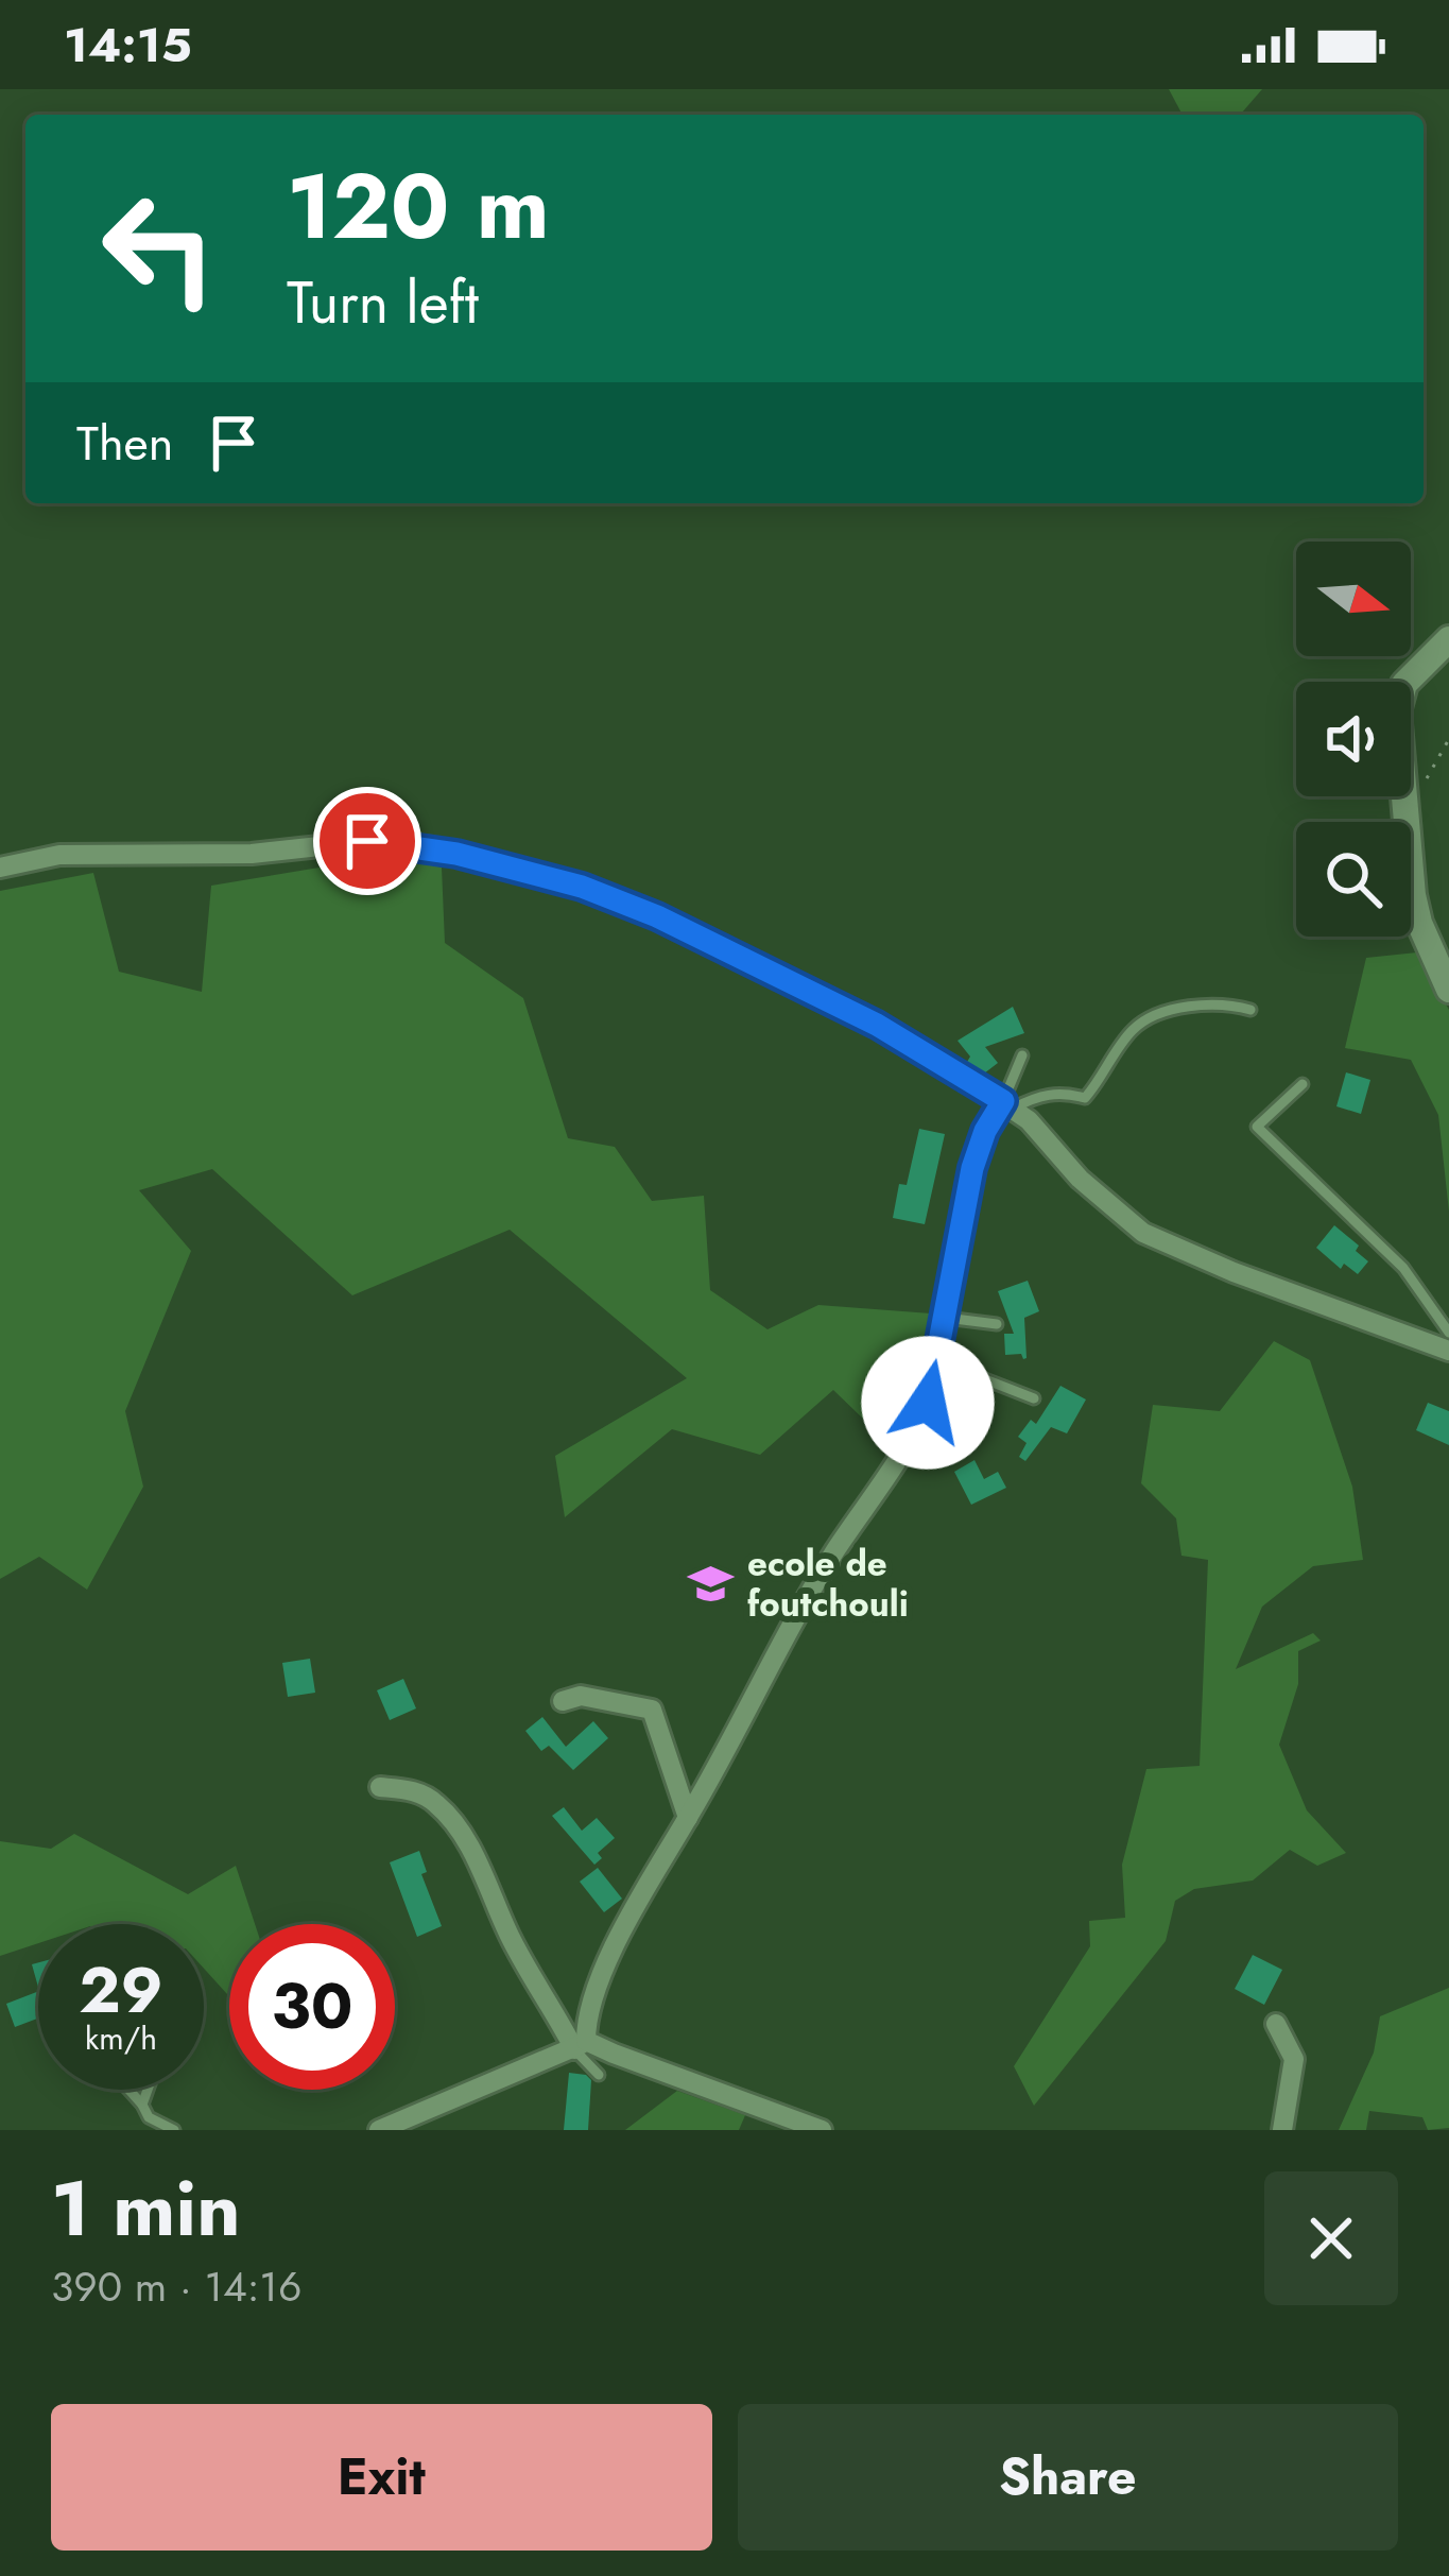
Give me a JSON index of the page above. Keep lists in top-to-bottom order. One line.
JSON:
{"places":{"school or university":["ecole de foutchouli"]},"north":"right","page":{"status":"14:15","turn":["120 m","Turn left"],"then":"Then","speed":"29 km/h","limit":"30","heading":["1 min","390 m · 14:16"],"buttons":["Exit","Share"]}}
